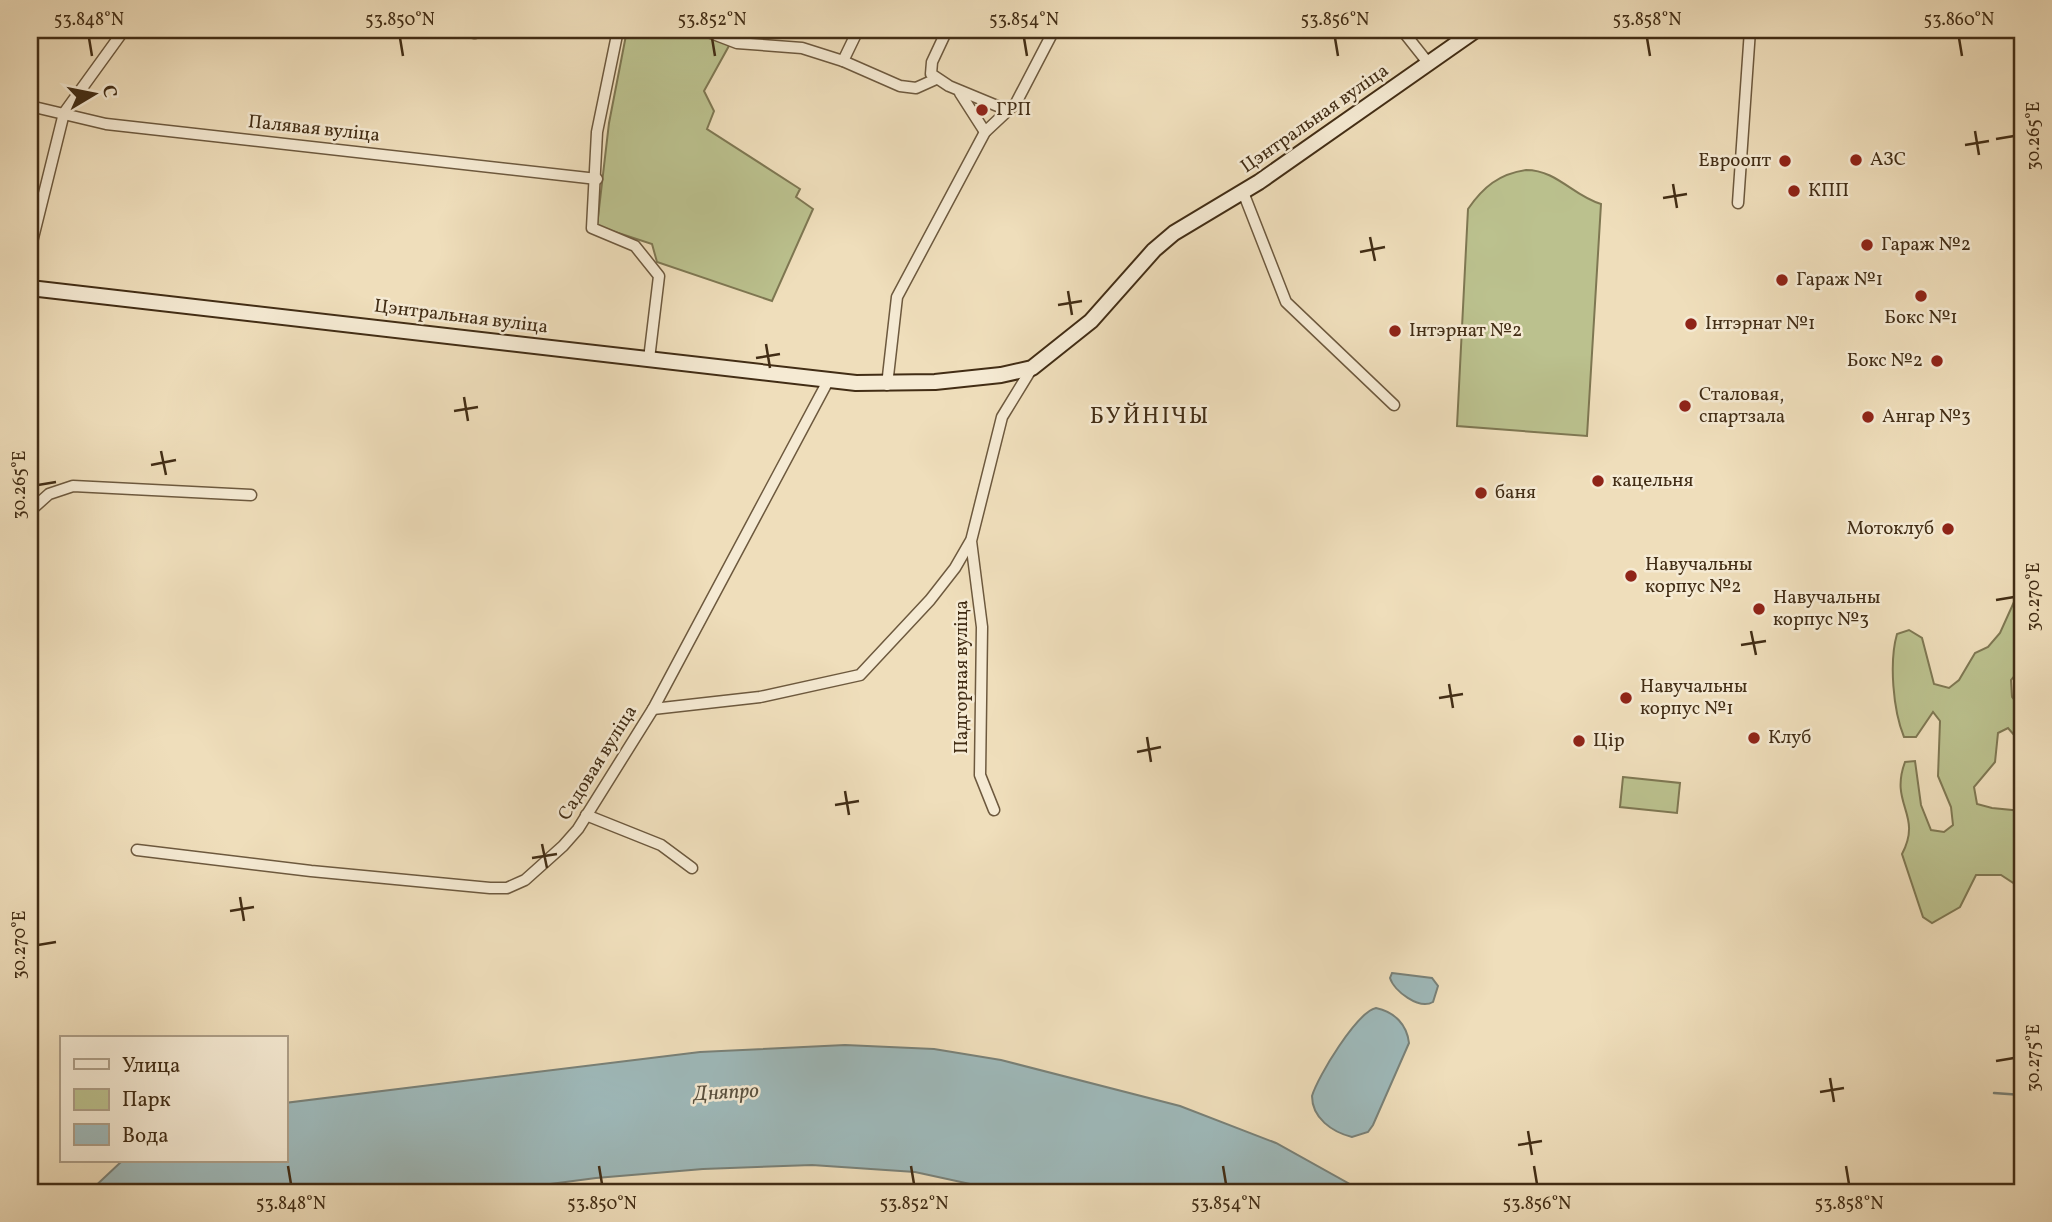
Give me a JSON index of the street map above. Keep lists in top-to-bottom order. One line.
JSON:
{"streets":{"street":["Цэнтральная вуліца","Палявая вуліца","Падгорная вуліца","Садовая вуліца"]},"crossings":[["Цэнтральная вуліца","Падгорная вуліца"],["Цэнтральная вуліца","Садовая вуліца"],["Падгорная вуліца","Садовая вуліца"]],"districts":["БУЙНІЧЫ"],"water":["Дняпро"],"places":["ГРП","АЗС","Евроопт","КПП","Гараж №2","Гараж №1","Бокс №1","Інтэрнат №1","Інтэрнат №2","Бокс №2","Сталовая, спартзала","Ангар №3","кацельня","баня","Мотоклуб","Навучальны корпус №2","Навучальны корпус №3","Навучальны корпус №1","Клуб","Цір"],"legend":["Улица","Парк","Вода"],"north":"right","coordinates":["53.848°N","53.850°N","53.852°N","53.854°N","53.856°N","53.858°N","53.860°N","30.265°E","30.270°E","30.275°E"]}
